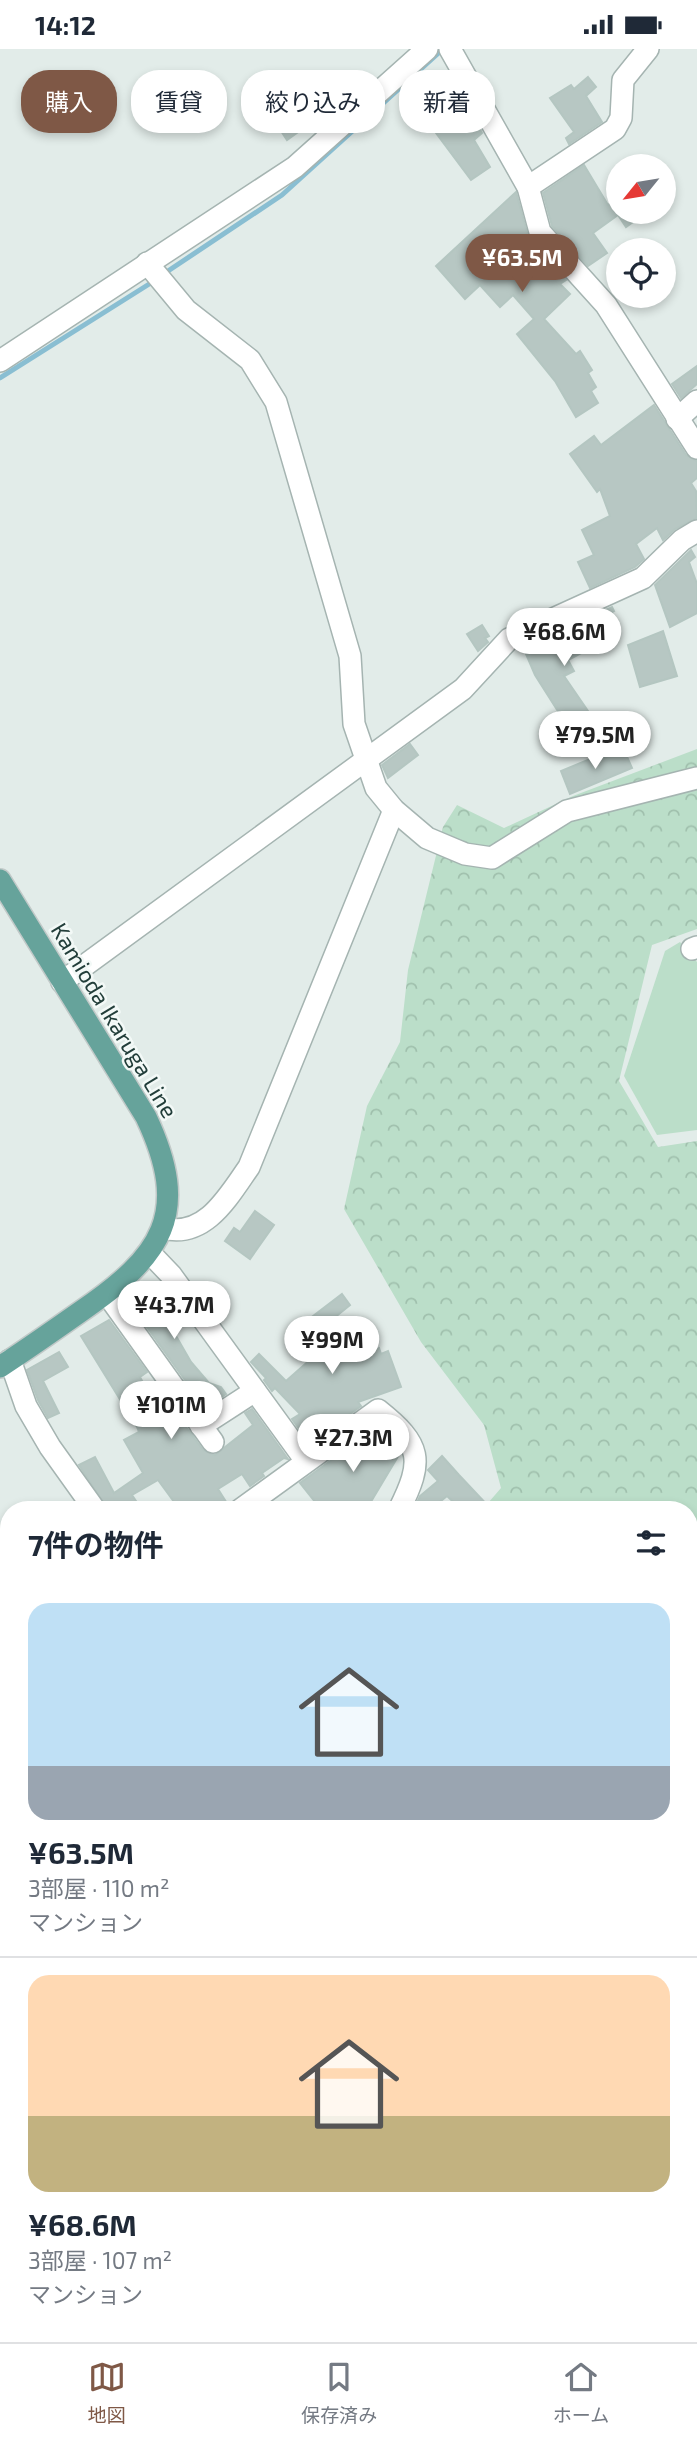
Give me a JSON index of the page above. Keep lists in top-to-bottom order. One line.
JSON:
{"streets":{"main road":["Kamioda Ikaruga Line"]},"north":"bottom left","page":{"status":"14:12","chip":["購入","賃貸","絞り込み","新着"],"price":["¥63.5M","¥68.6M","¥79.5M","¥43.7M","¥99M","¥101M","¥27.3M"],"heading":"7件の物件","list":[{"name":"¥63.5M","note":"3部屋 · 110 m² · マンション"},{"name":"¥68.6M","note":"3部屋 · 107 m² · マンション"}],"tabs":["地図","保存済み","ホーム"]}}
